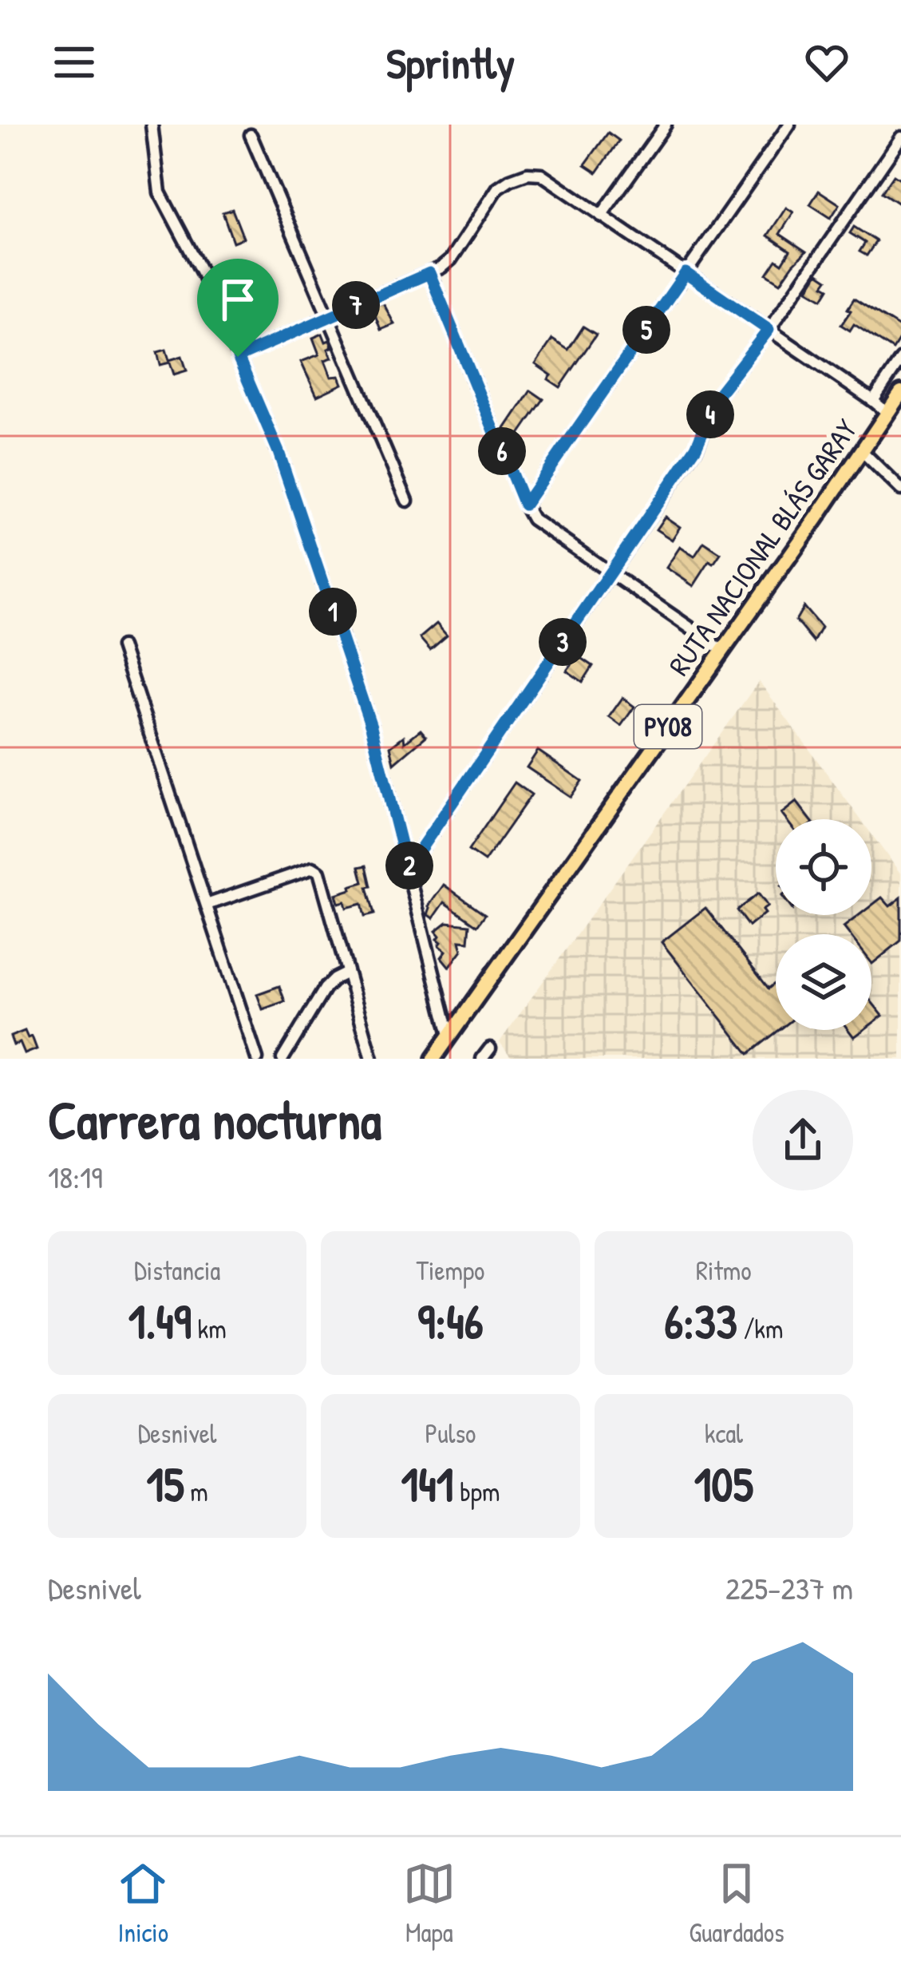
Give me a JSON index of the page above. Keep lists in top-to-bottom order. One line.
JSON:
{"streets":{"highway":["RUTA NACIONAL BLÁS GARAY","PY08"]},"page":{"header":"Sprintly","pins":["7","5","4","6","1","3","2"],"heading":["Carrera nocturna","18:19"],"stats":[["Distancia","1.49 km"],["Tiempo","9:46"],["Ritmo","6:33 /km"],["Desnivel","15 m"],["Pulso","141 bpm"],["kcal","105"]],"chart":["Desnivel","225–237 m"],"tabs":["Inicio","Mapa","Guardados"]}}
